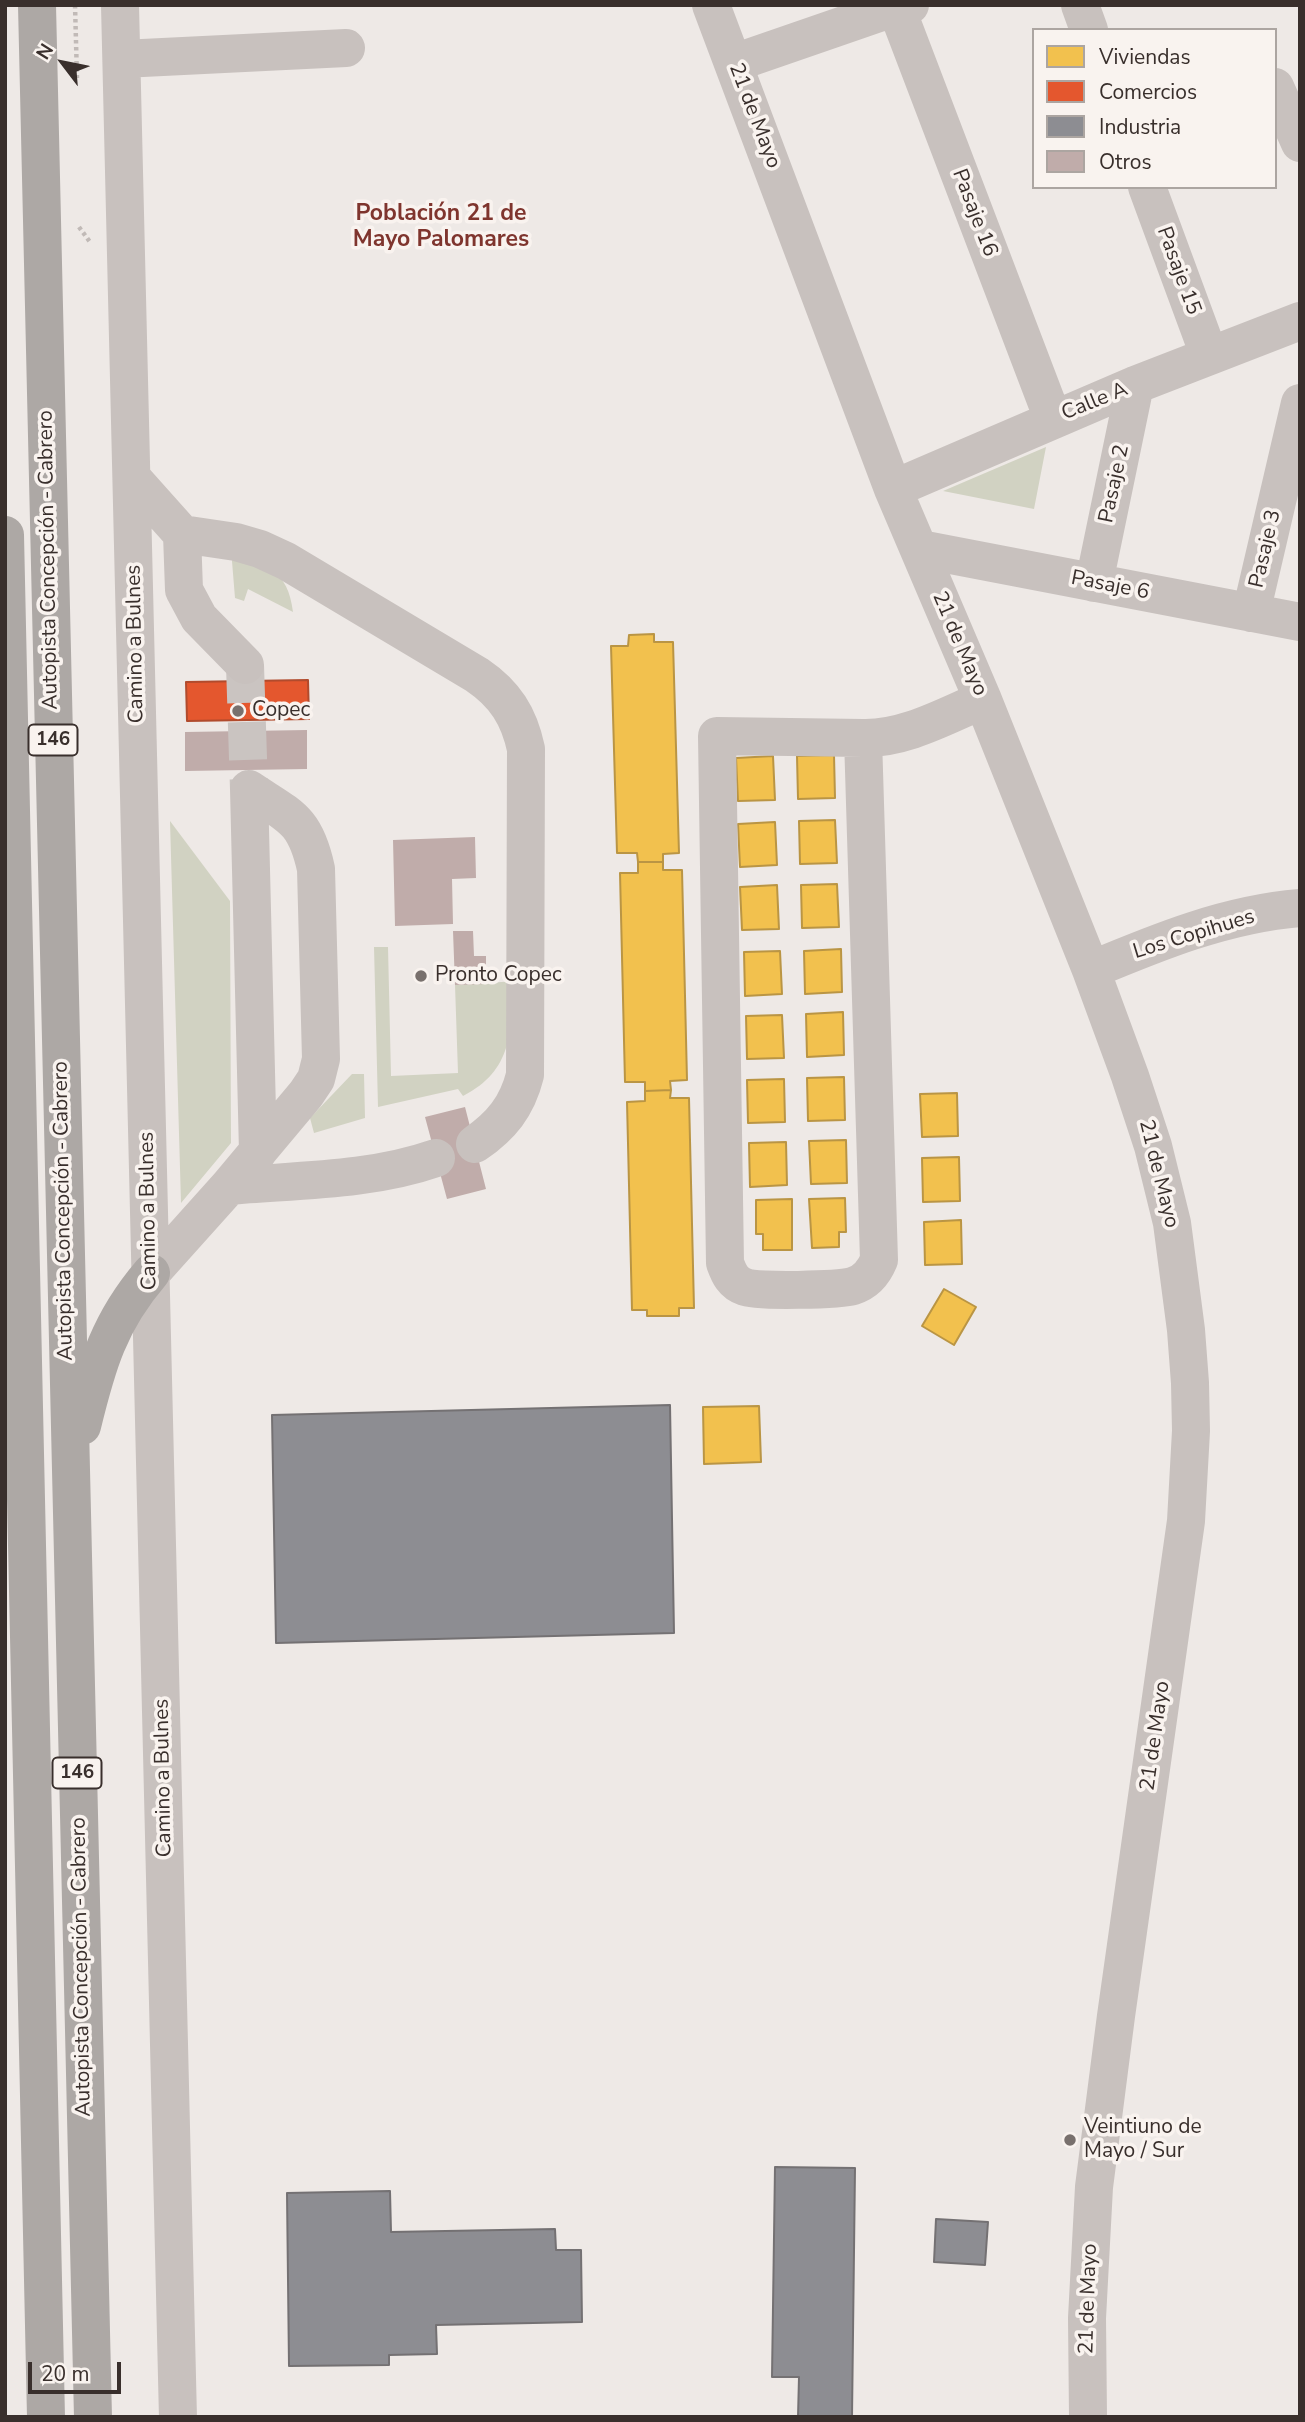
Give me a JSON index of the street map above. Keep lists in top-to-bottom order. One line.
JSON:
{"streets":{"highway":["Autopista Concepción - Cabrero","146"],"street":["21 de Mayo","Pasaje 16","Pasaje 15","Calle A","Pasaje 2","Pasaje 3","Pasaje 6","Camino a Bulnes","Los Copihues"]},"crossings":[["21 de Mayo","Calle A"],["21 de Mayo","Pasaje 6"],["21 de Mayo","Los Copihues"],["Pasaje 16","Calle A"],["Pasaje 15","Calle A"],["Calle A","Pasaje 2"],["Pasaje 2","Pasaje 6"],["Pasaje 3","Pasaje 6"]],"districts":["Población 21 de Mayo Palomares"],"places":["Copec","Pronto Copec","Veintiuno de Mayo / Sur"],"legend":["Viviendas","Comercios","Industria","Otros"],"scale_bar":"20 m","north":"top left"}
